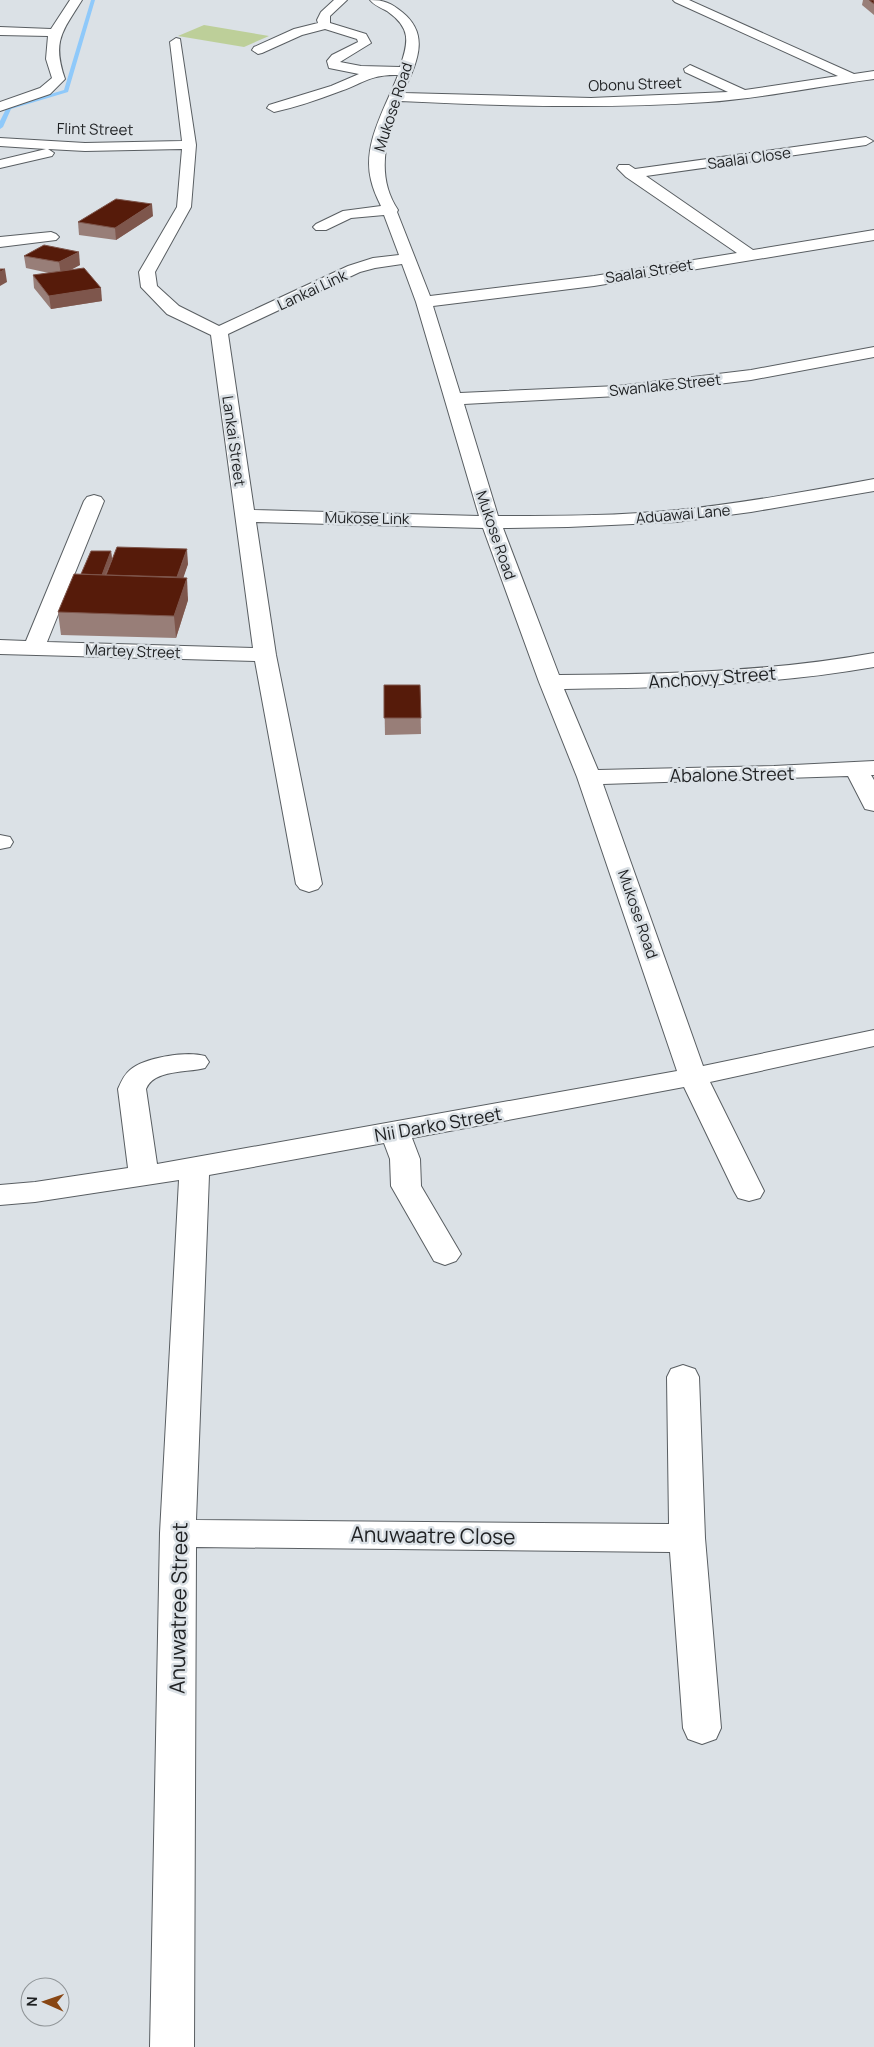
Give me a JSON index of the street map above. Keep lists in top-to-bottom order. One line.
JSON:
{"streets":{"street":["Obonu Street","Mukose Road","Flint Street","Saalai Close","Saalai Street","Lankai Link","Swanlake Street","Lankai Street","Aduawai Lane","Mukose Link","Martey Street","Anchovy Street","Abalone Street","Nii Darko Street","Anuwaatre Close","Anuwatree Street"]},"crossings":[["Obonu Street","Mukose Road"],["Mukose Road","Saalai Street"],["Mukose Road","Lankai Link"],["Mukose Road","Swanlake Street"],["Mukose Road","Aduawai Lane"],["Mukose Road","Mukose Link"],["Mukose Road","Anchovy Street"],["Mukose Road","Abalone Street"],["Mukose Road","Nii Darko Street"],["Lankai Link","Lankai Street"],["Lankai Street","Mukose Link"],["Lankai Street","Martey Street"],["Aduawai Lane","Mukose Link"],["Nii Darko Street","Anuwatree Street"],["Anuwaatre Close","Anuwatree Street"]],"north":"left"}
